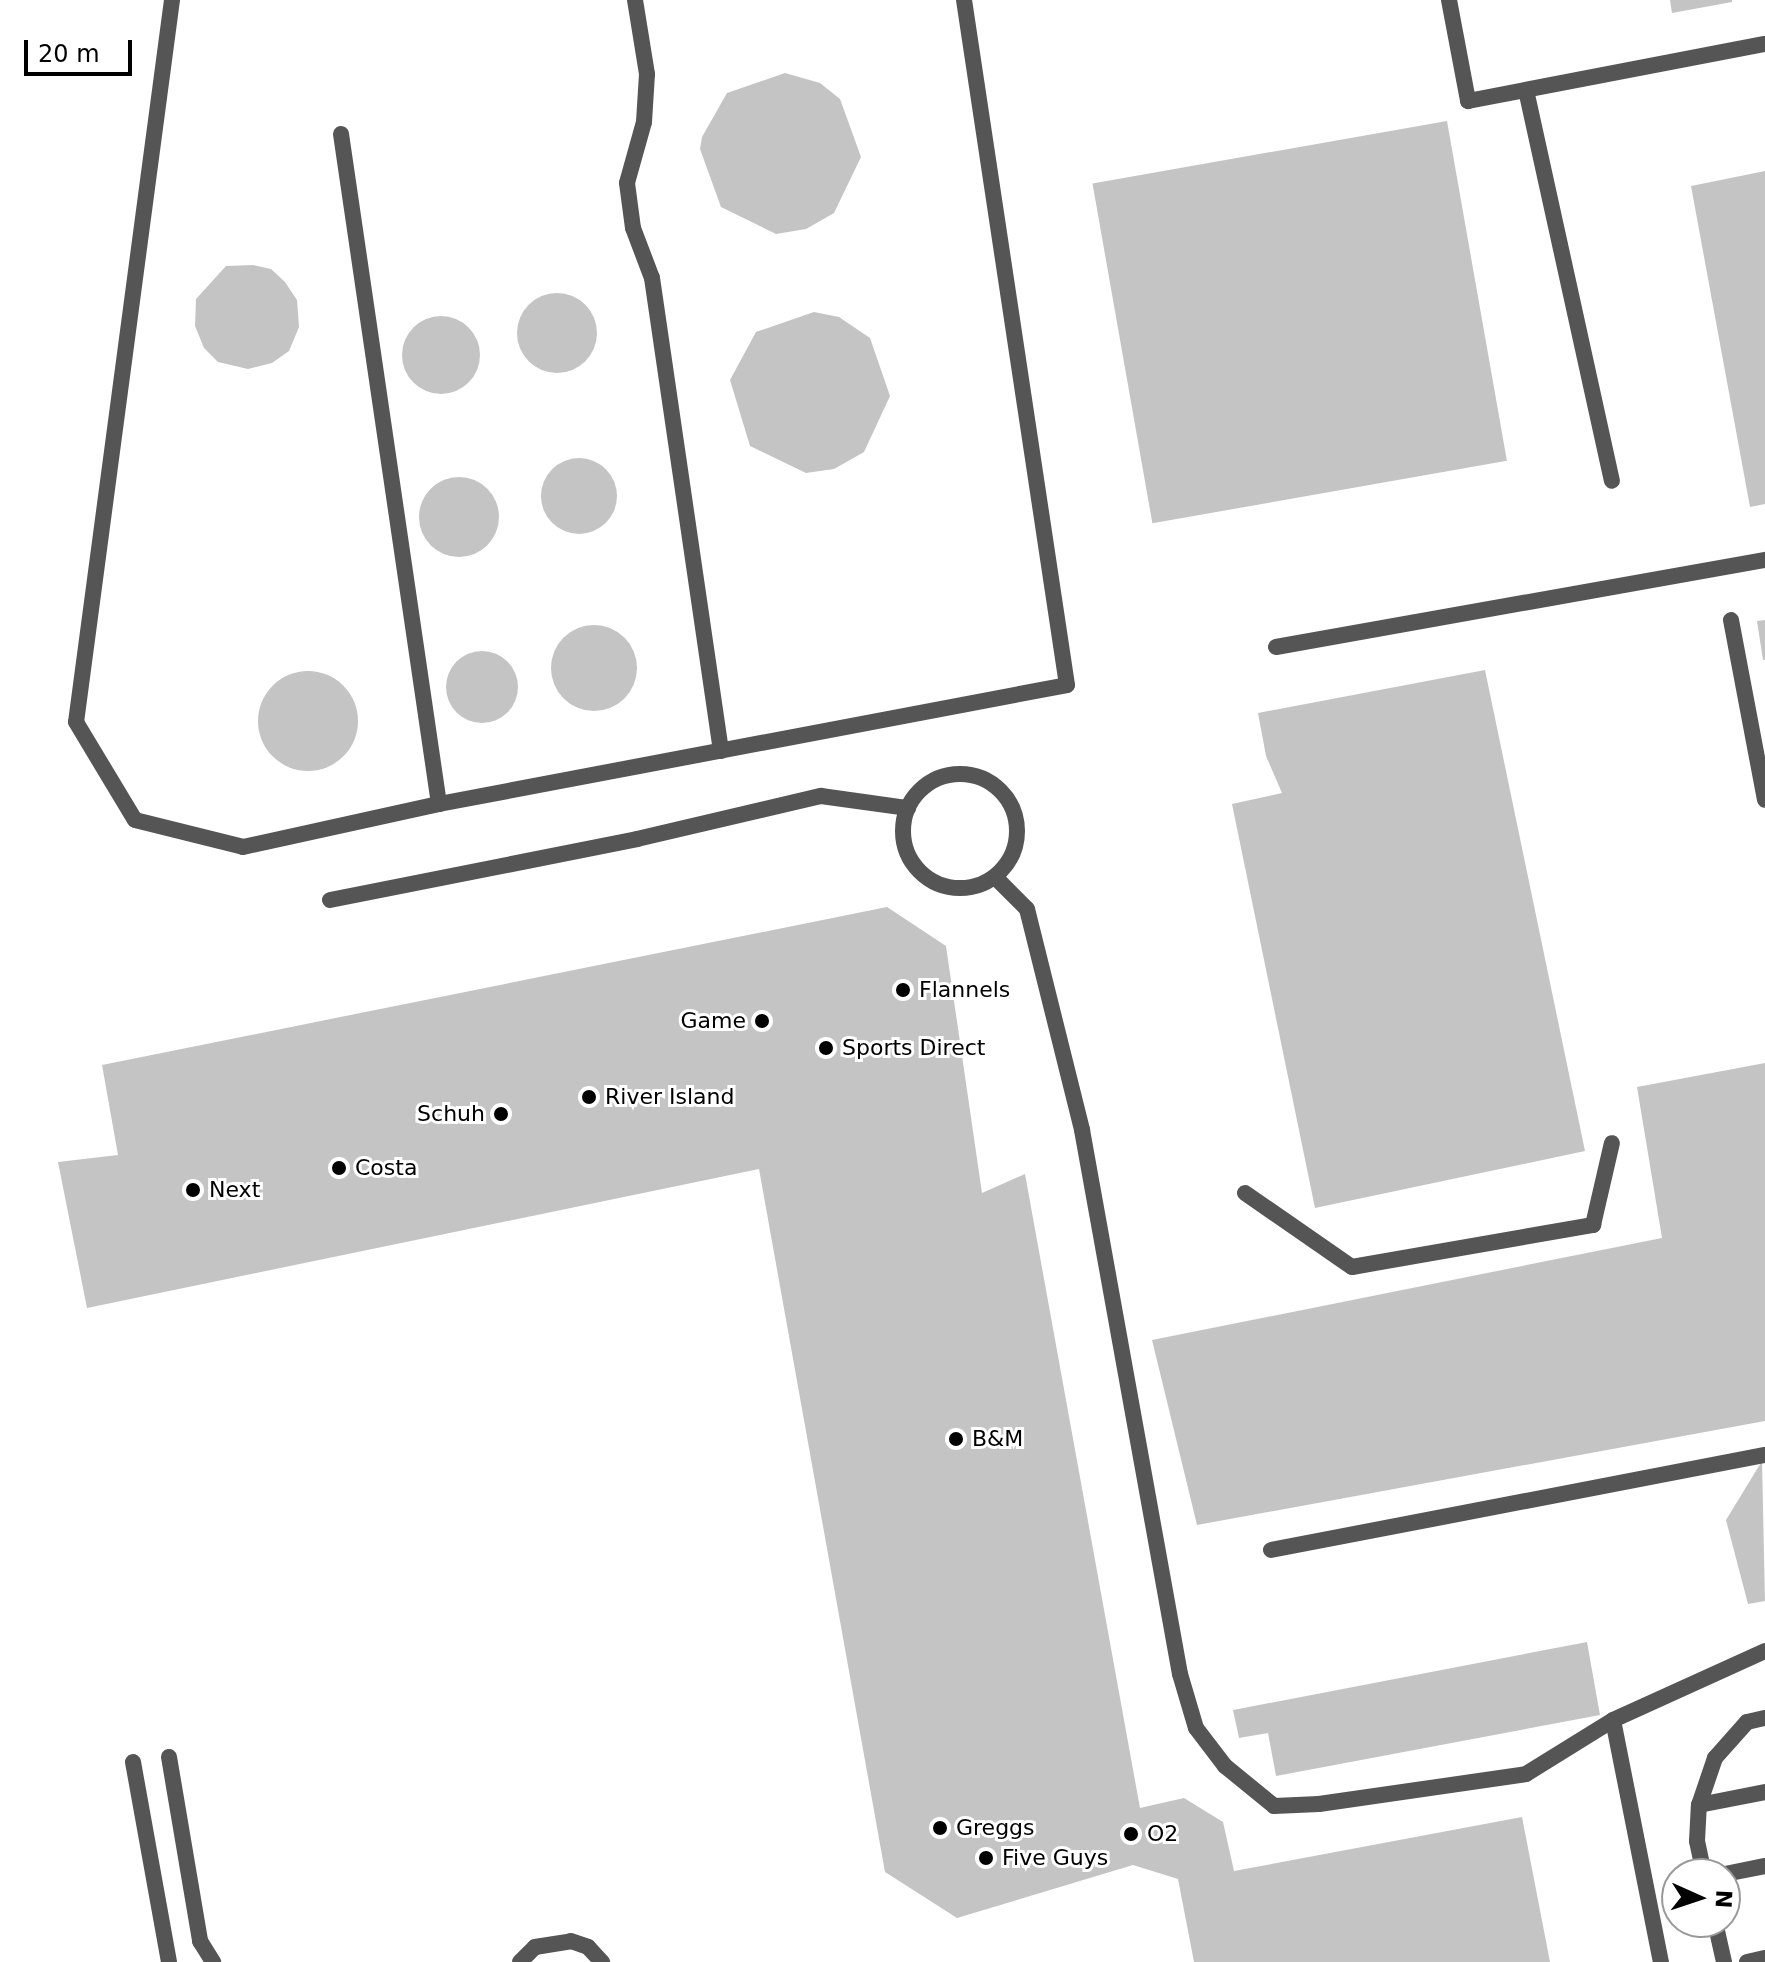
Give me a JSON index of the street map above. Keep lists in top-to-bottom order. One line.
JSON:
{"places":["Flannels","Game","Sports Direct","River Island","Schuh","Costa","Next","B&M","Greggs","O2","Five Guys"],"scale_bar":"20 m","north":"right"}
